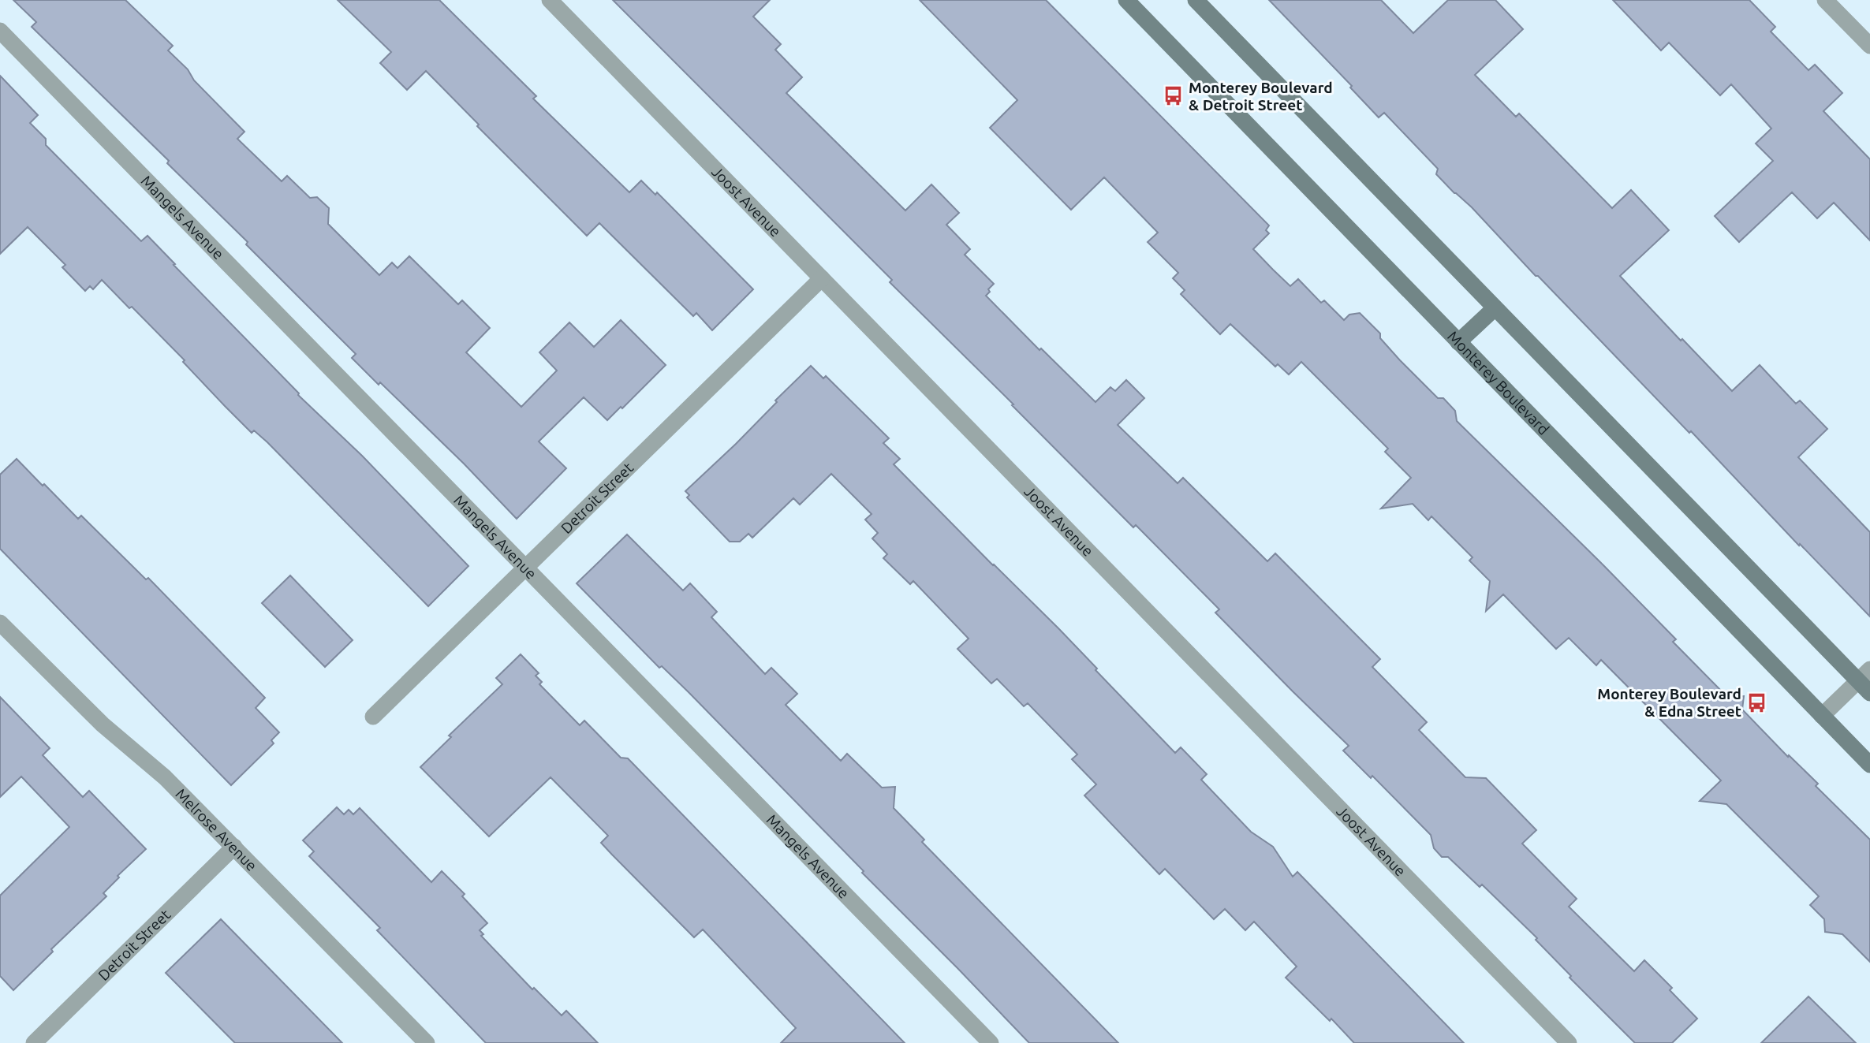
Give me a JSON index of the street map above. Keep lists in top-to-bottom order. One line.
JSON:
{"streets":{"main road":["Monterey Boulevard"],"street":["Joost Avenue","Mangels Avenue","Detroit Street","Melrose Avenue"]},"crossings":[["Joost Avenue","Detroit Street"],["Mangels Avenue","Detroit Street"],["Detroit Street","Melrose Avenue"]],"places":{"bus stop":["Monterey Boulevard & Detroit Street","Monterey Boulevard & Edna Street"]}}
